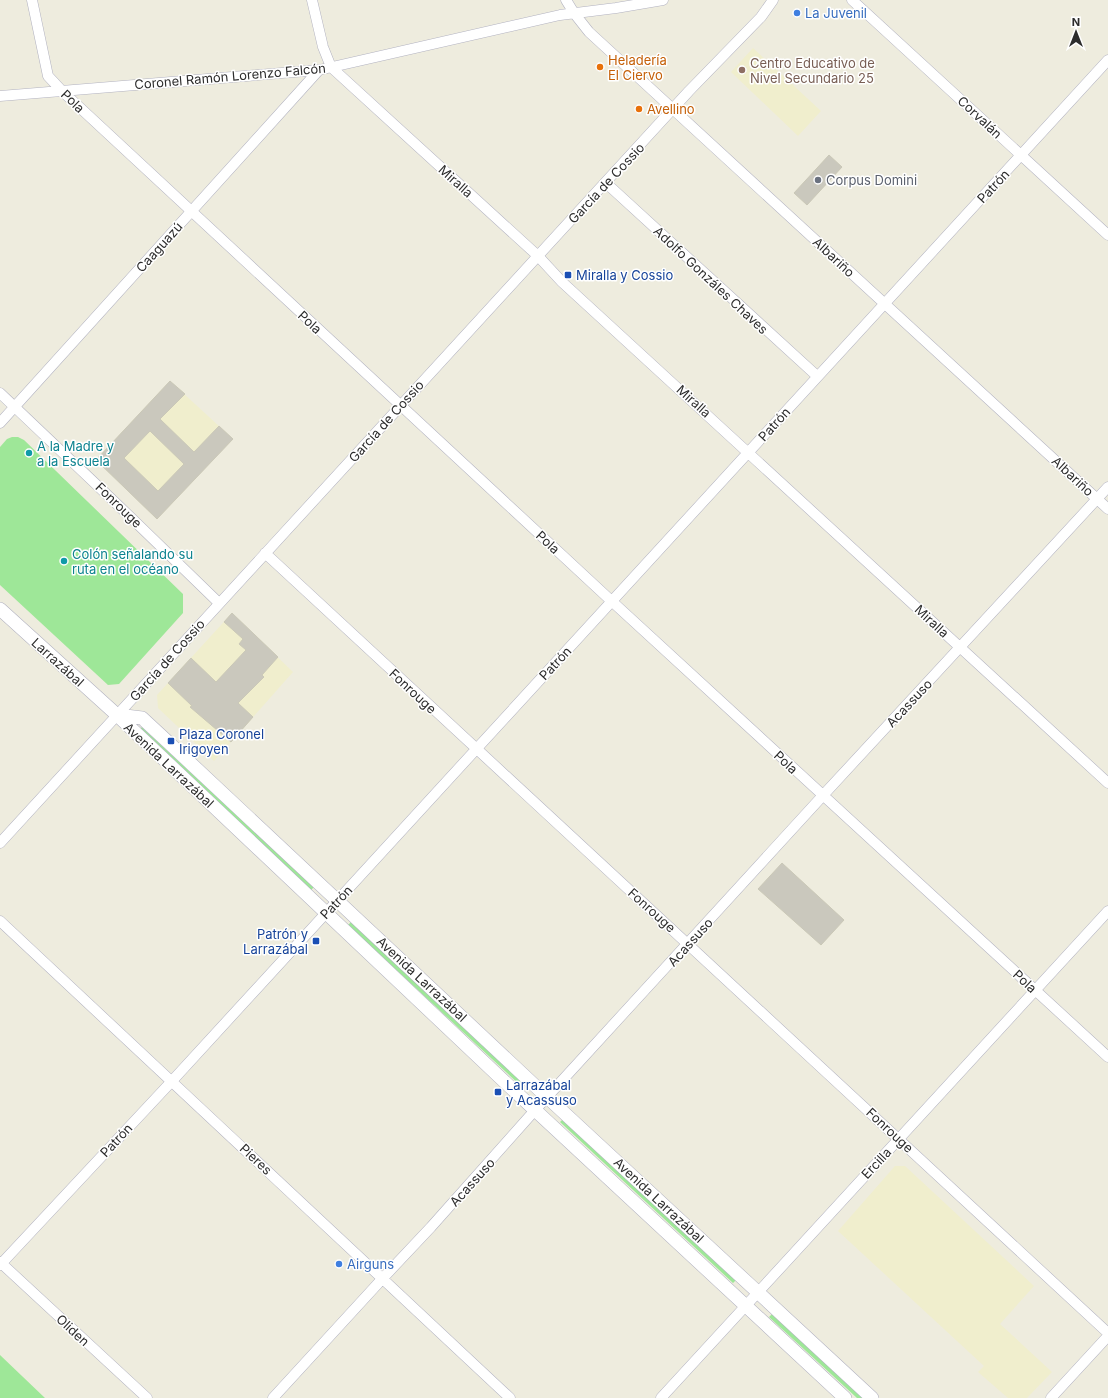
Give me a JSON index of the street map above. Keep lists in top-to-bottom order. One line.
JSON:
{"streets":{"street":["Coronel Ramón Lorenzo Falcón","Pola","Corvalán","Miralla","García de Cossio","Patrón","Caaguazú","Albariño","Adolfo Gonzáles Chaves","Fonrouge","Larrazábal","Acassuso","Avenida Larrazábal","Pieres","Ercilla","Oliden"]},"crossings":[["Coronel Ramón Lorenzo Falcón","Pola"],["Coronel Ramón Lorenzo Falcón","Miralla"],["Coronel Ramón Lorenzo Falcón","Caaguazú"],["Coronel Ramón Lorenzo Falcón","Albariño"],["Pola","García de Cossio"],["Pola","Patrón"],["Pola","Caaguazú"],["Pola","Acassuso"],["Pola","Ercilla"],["Corvalán","Patrón"],["Miralla","García de Cossio"],["Miralla","Patrón"],["Miralla","Acassuso"],["García de Cossio","Albariño"],["García de Cossio","Adolfo Gonzáles Chaves"],["García de Cossio","Fonrouge"],["García de Cossio","Larrazábal"],["García de Cossio","Avenida Larrazábal"],["Patrón","Albariño"],["Patrón","Adolfo Gonzáles Chaves"],["Patrón","Fonrouge"],["Patrón","Avenida Larrazábal"],["Patrón","Pieres"],["Patrón","Oliden"],["Caaguazú","Fonrouge"],["Albariño","Acassuso"],["Fonrouge","Acassuso"],["Fonrouge","Ercilla"],["Larrazábal","Avenida Larrazábal"],["Acassuso","Avenida Larrazábal"],["Acassuso","Pieres"],["Avenida Larrazábal","Ercilla"]],"places":{"other":["La Juvenil","Heladería El Ciervo","Centro Educativo de Nivel Secundario 25","Avellino","Corpus Domini","A la Madre y a la Escuela","Colón señalando su ruta en el océano","Airguns"],"transit":["Miralla y Cossio","Plaza Coronel Irigoyen","Patrón y Larrazábal","Larrazábal y Acassuso"]},"north":"top"}
